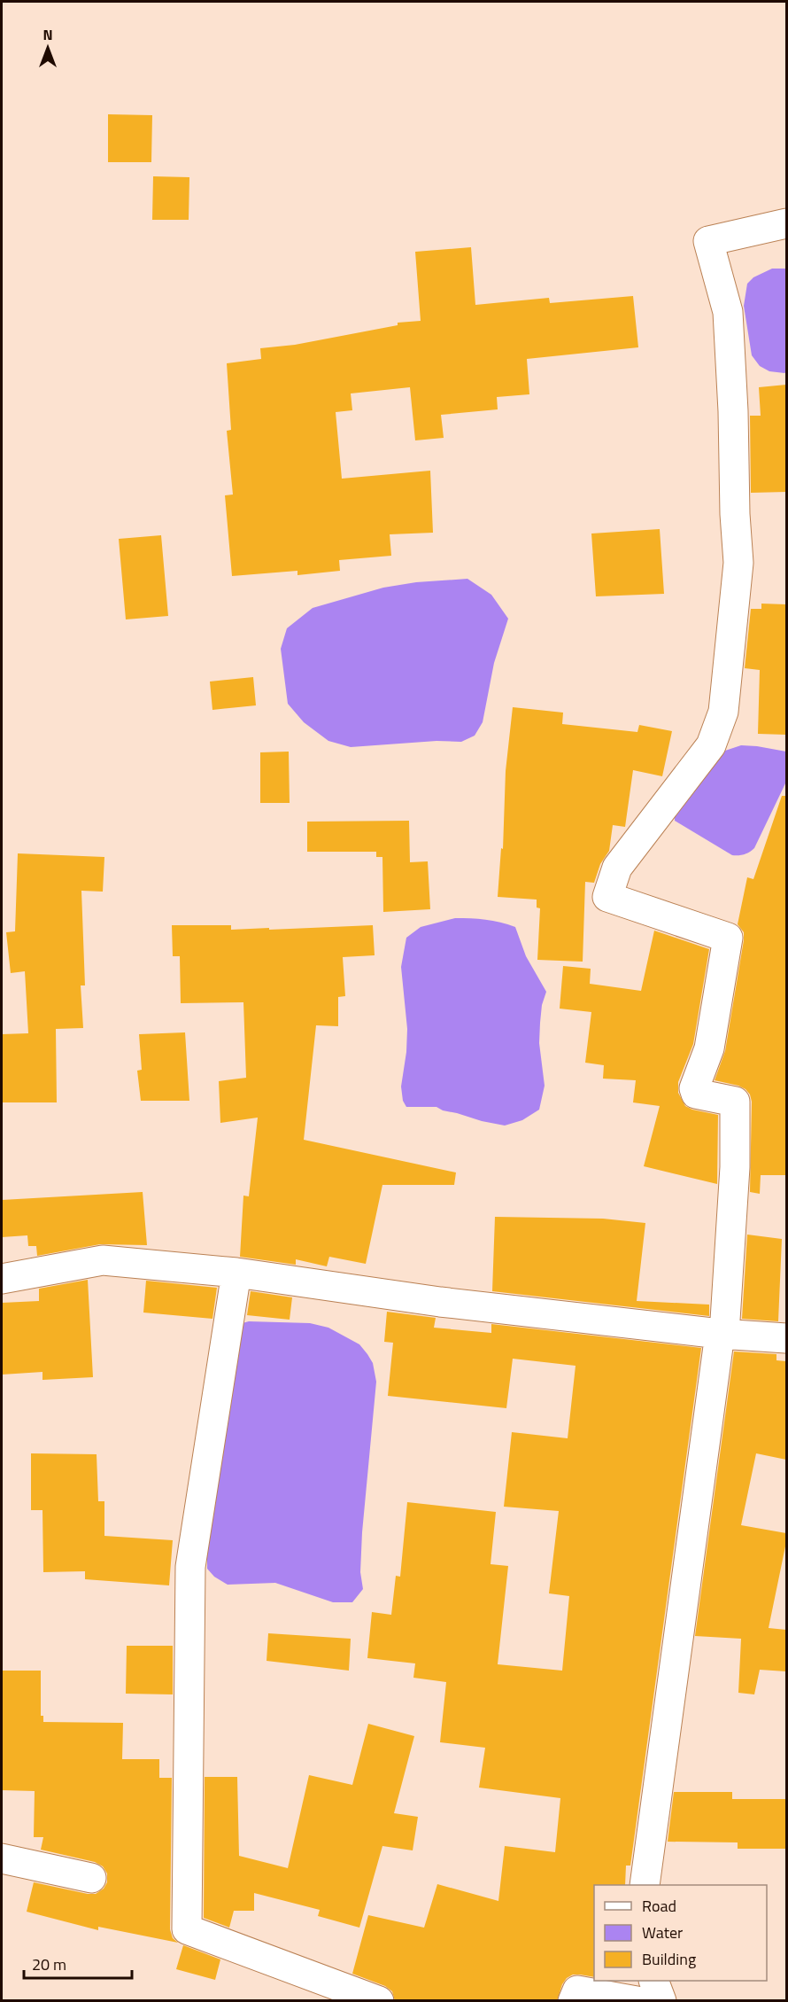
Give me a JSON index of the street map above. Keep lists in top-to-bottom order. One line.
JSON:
{"legend":["Road","Water","Building"],"scale_bar":"20 m","north":"top"}
